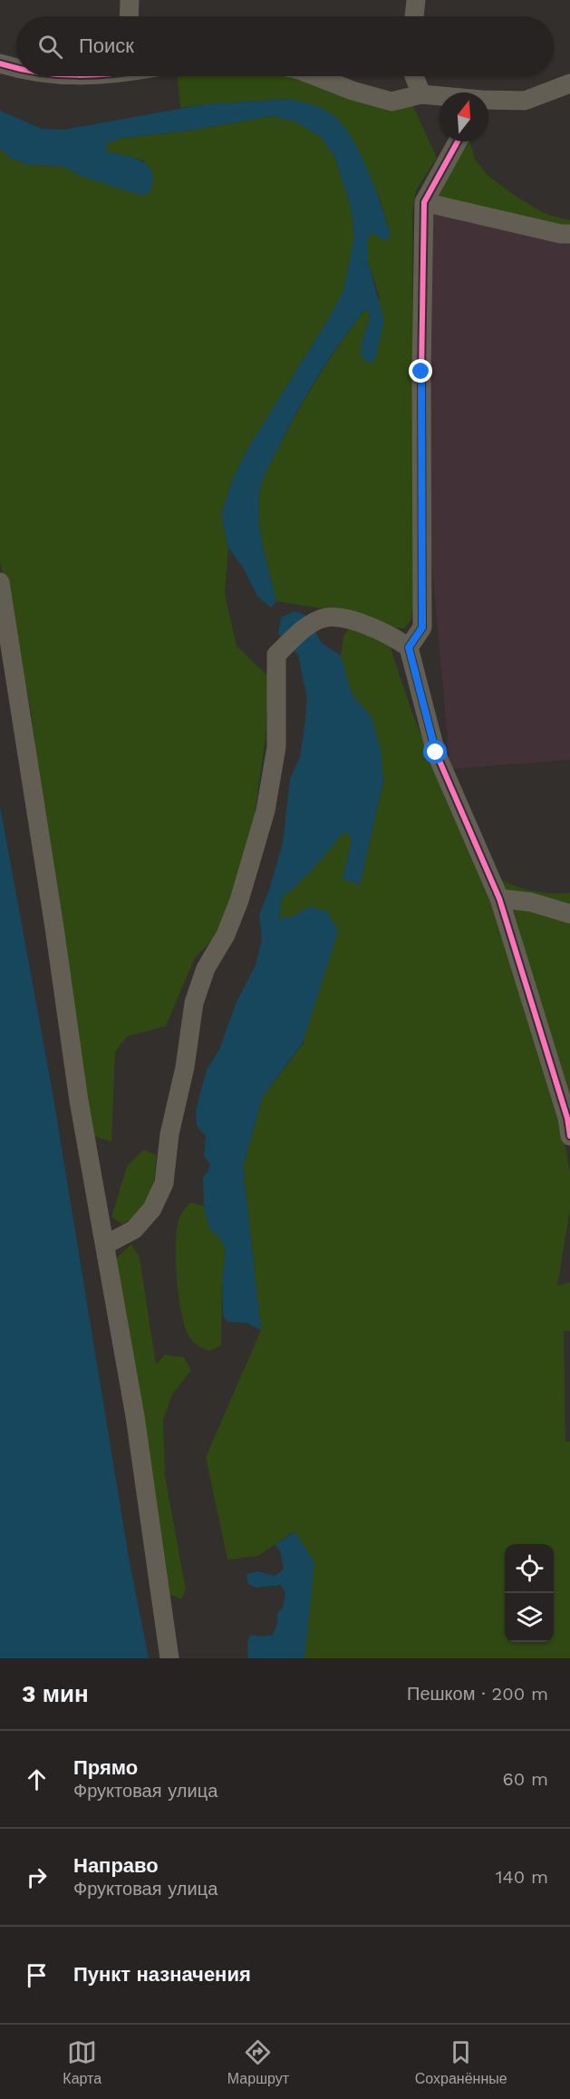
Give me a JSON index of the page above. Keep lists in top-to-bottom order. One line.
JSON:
{"north":"top","page":{"search":"Поиск","heading":["3 мин","Пешком · 200 m"],"list":[["Прямо","Фруктовая улица","60 m"],["Направо","Фруктовая улица","140 m"],"Пункт назначения"],"nav":["Карта","Маршрут","Сохранённые"]}}
